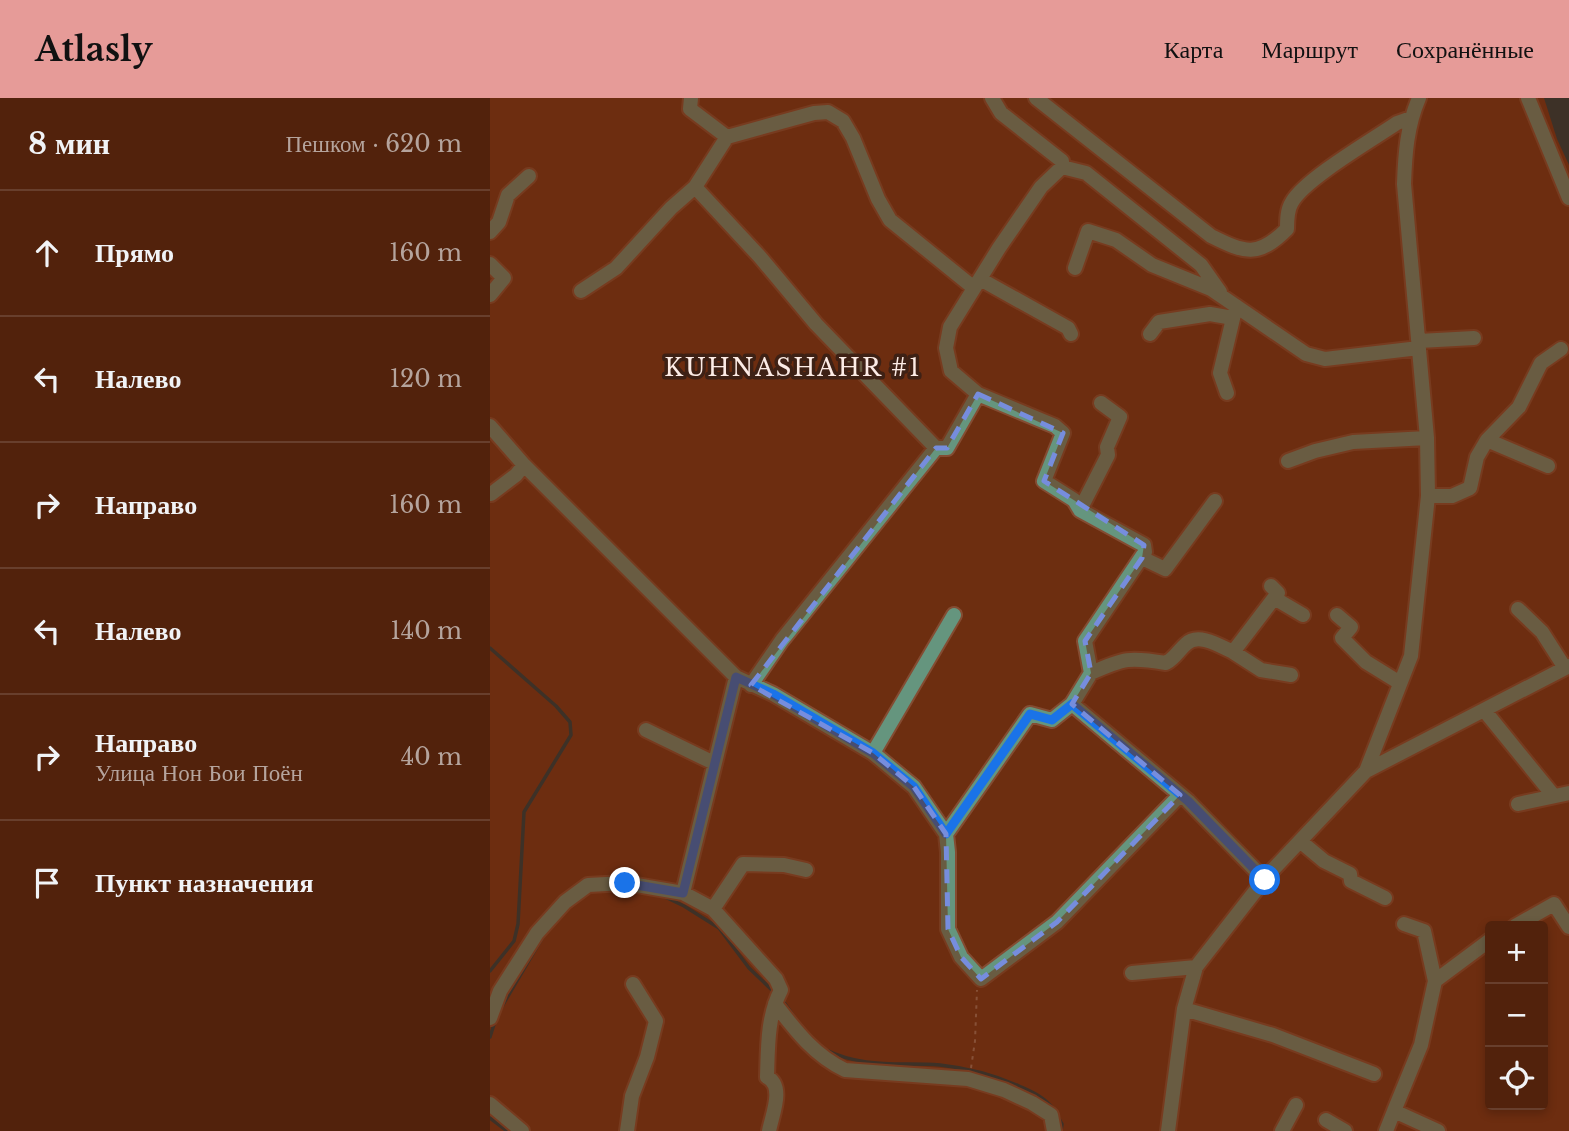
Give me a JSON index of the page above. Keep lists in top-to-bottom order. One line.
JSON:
{"districts":["KUHNASHAHR #1"],"page":{"header":"Atlasly","nav":["Карта","Маршрут","Сохранённые"],"heading":["8 мин","Пешком · 620 m"],"list":[["Прямо","160 m"],["Налево","120 m"],["Направо","160 m"],["Налево","140 m"],["Направо","Улица Нон Бои Поён","40 m"],"Пункт назначения"],"map_buttons":["+","−"]}}
